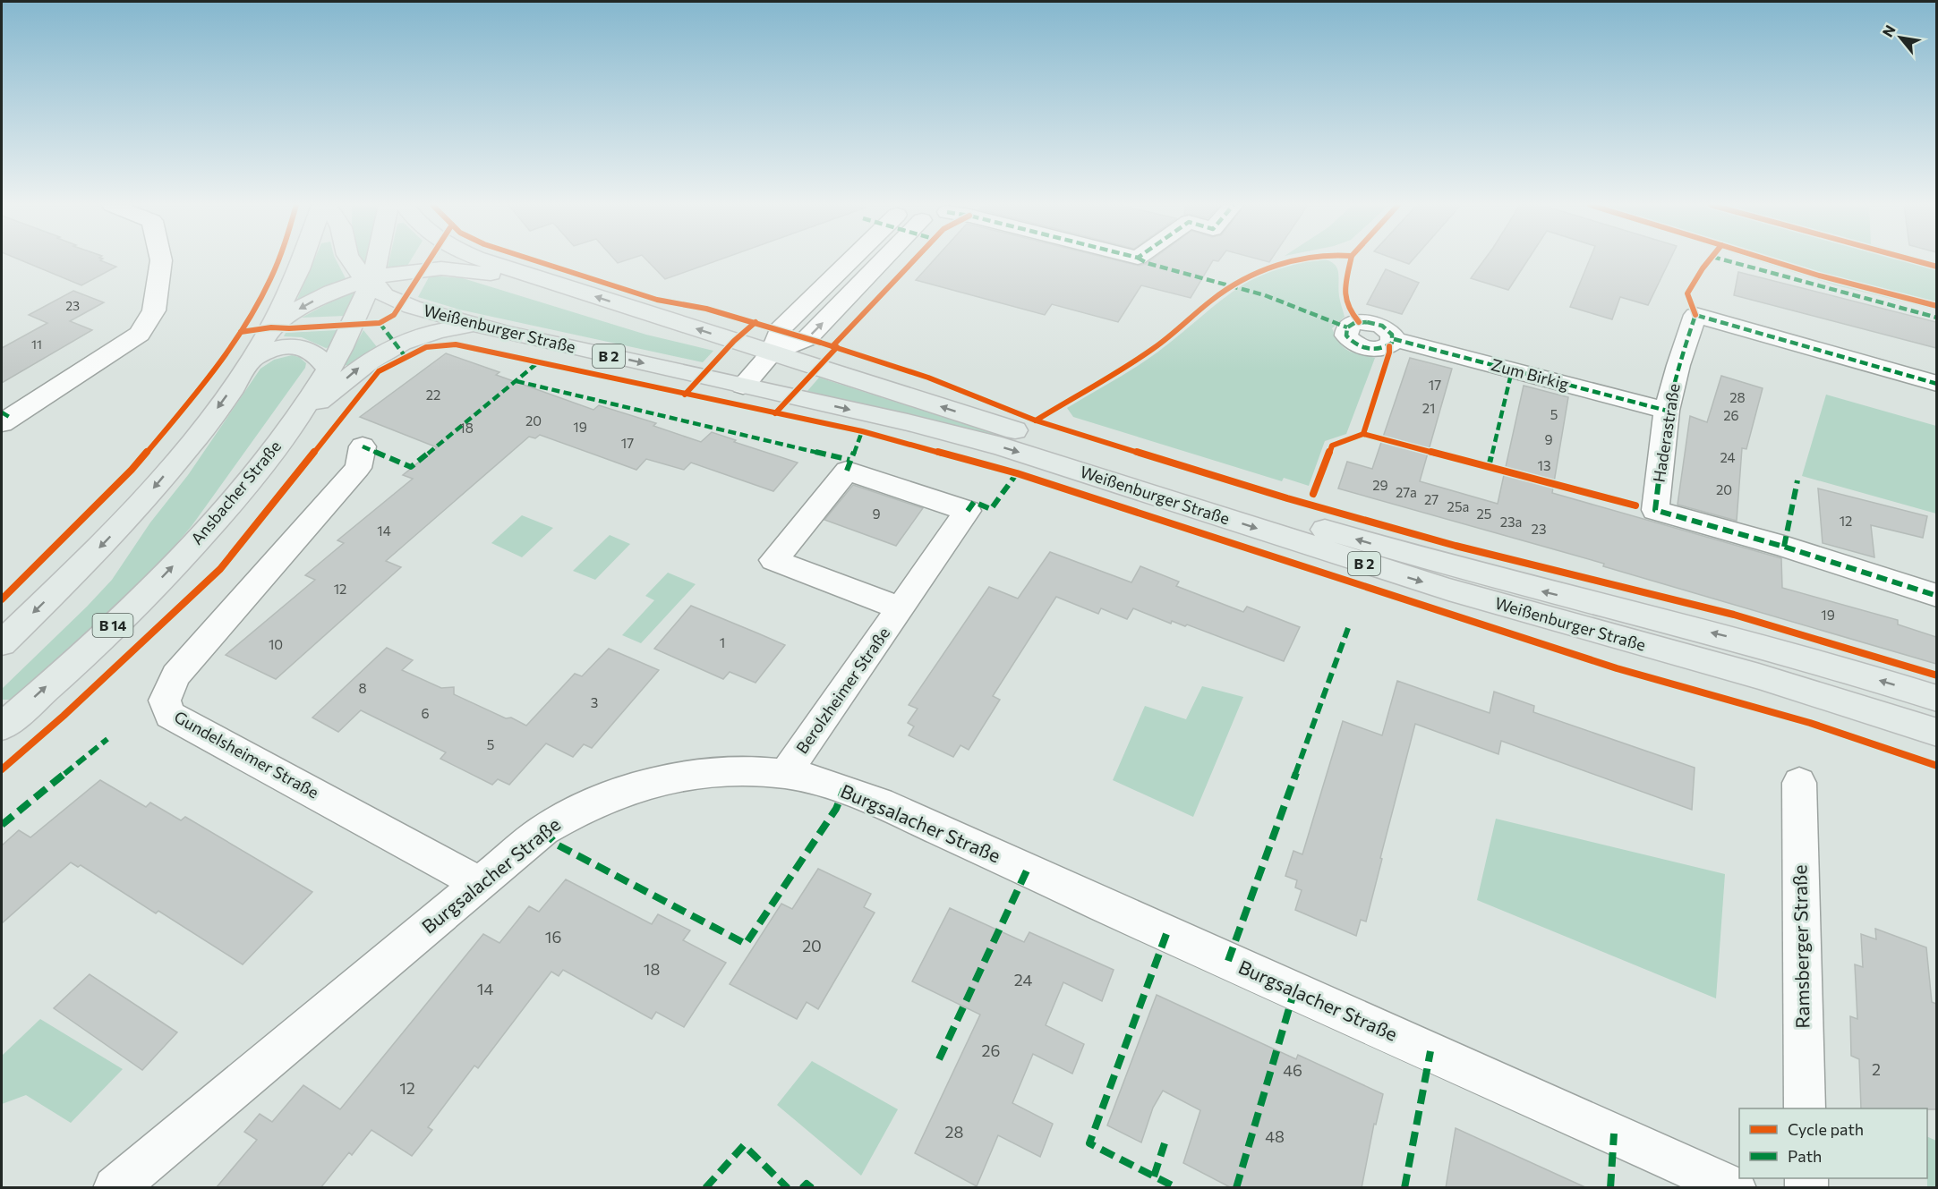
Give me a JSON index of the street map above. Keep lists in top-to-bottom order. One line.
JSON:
{"streets":{"main road":["Weißenburger Straße","B 2","Ansbacher Straße","B 14"],"street":["Zum Birkig","Haderastraße","Berolzheimer Straße","Gundelsheimer Straße","Burgsalacher Straße","Ramsberger Straße"]},"crossings":[["Weißenburger Straße","B 2"],["Weißenburger Straße","Ansbacher Straße"],["B 2","Ansbacher Straße"],["Zum Birkig","Haderastraße"],["Berolzheimer Straße","Burgsalacher Straße"],["Gundelsheimer Straße","Burgsalacher Straße"]],"house_numbers":["23","11","17","22","28","21","5","26","20","19","18","9","17","24","13","29","20","27a","27","25a","9","25","12","23a","23","14","12","19","1","10","8","3","6","5","16","20","18","24","14","26","2","46","12","28","48"],"legend":["Cycle path","Path"],"north":"top left"}
